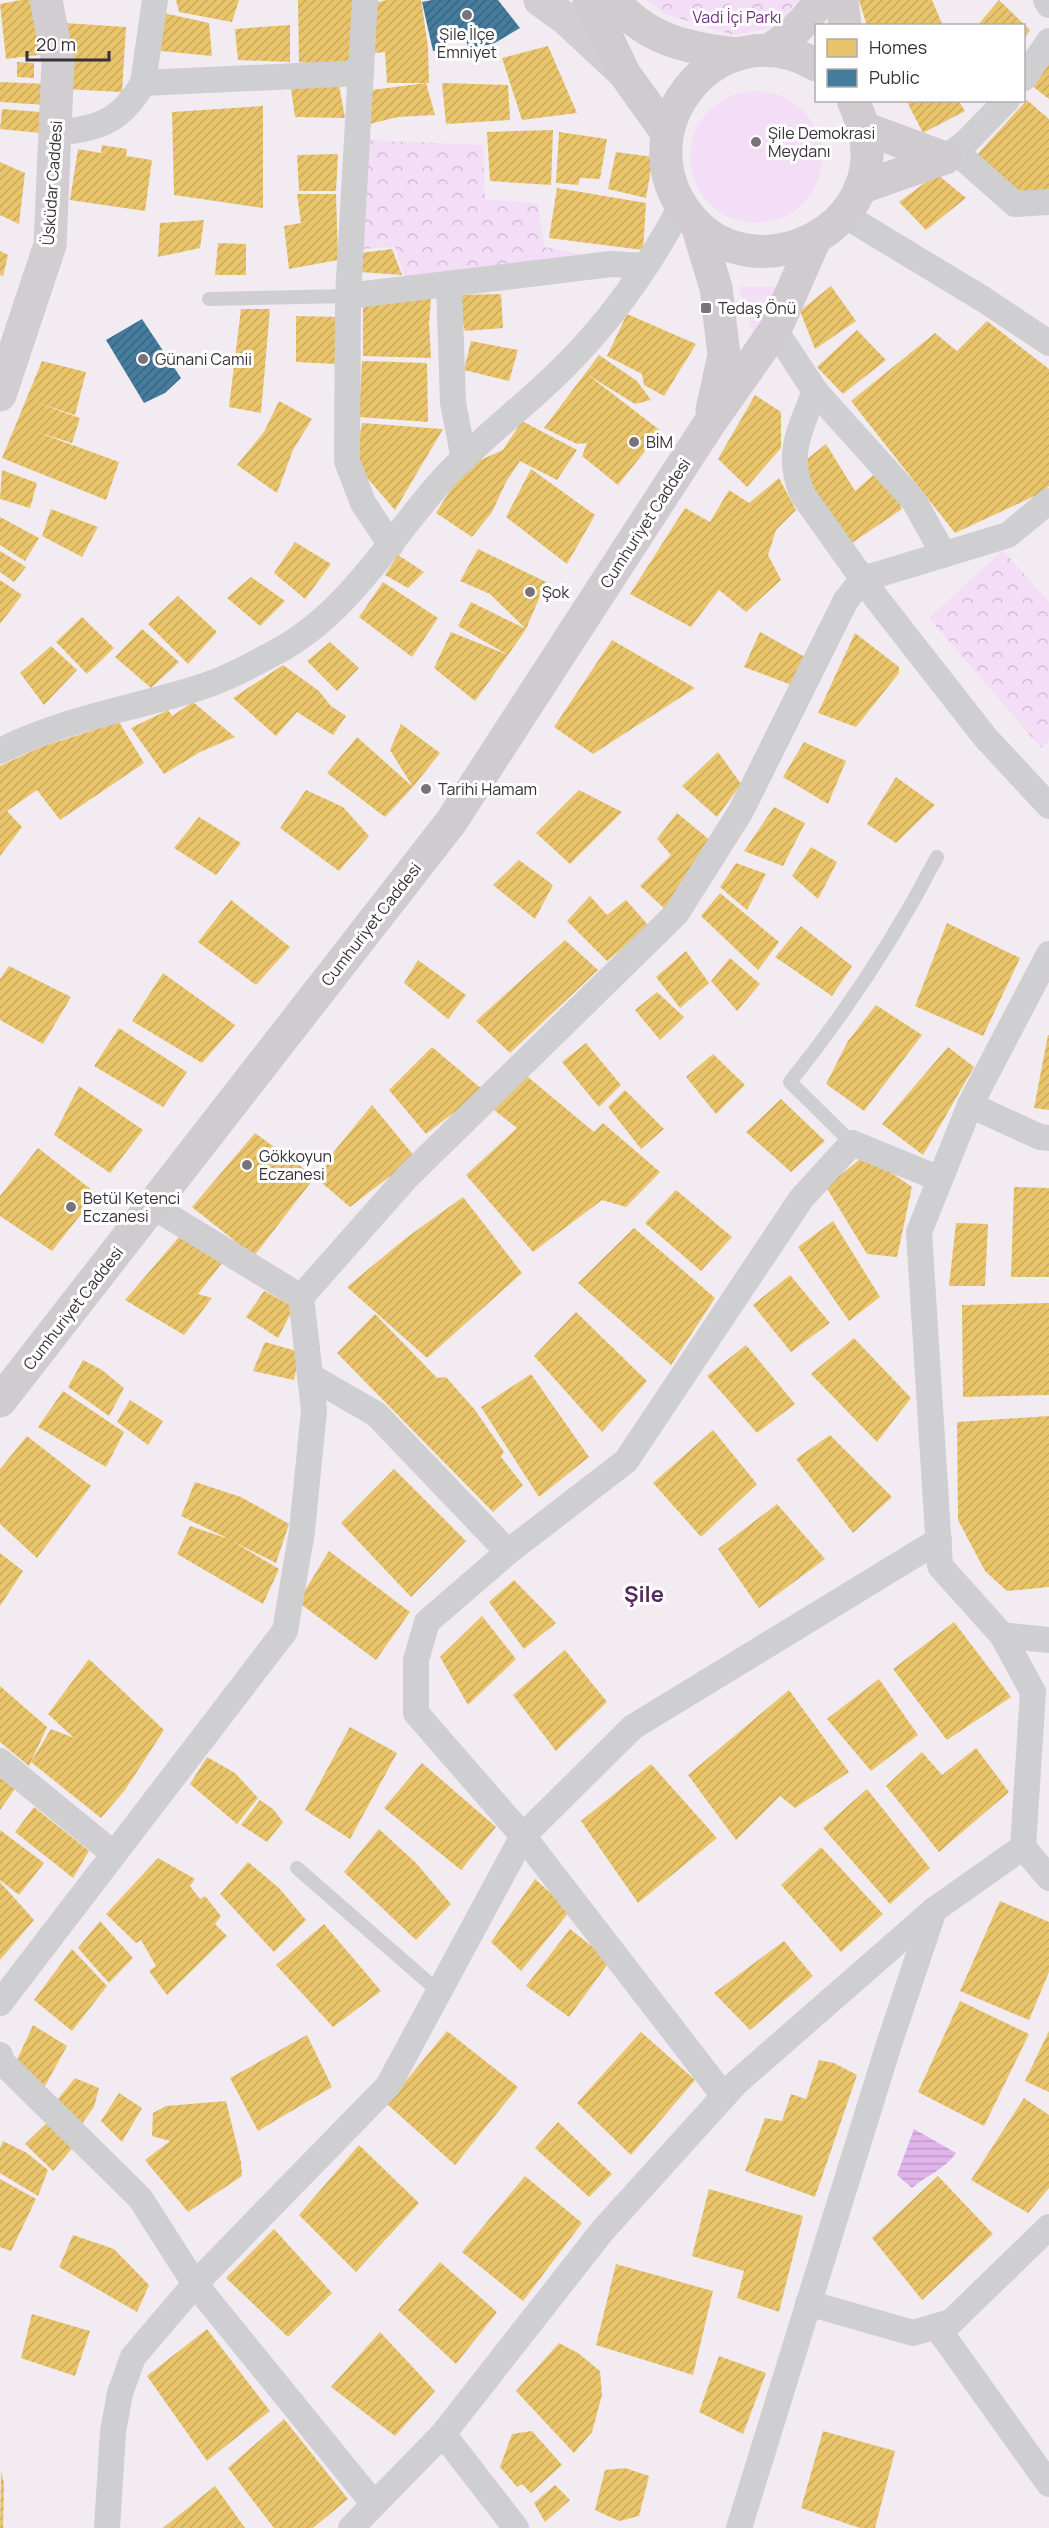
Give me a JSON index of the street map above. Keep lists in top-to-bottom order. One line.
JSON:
{"streets":{"main road":["Üsküdar Caddesi","Cumhuriyet Caddesi"]},"districts":["Şile"],"parks":["Vadi İçi Parkı"],"places":{"other":["Şile İlçe Emniyet","Şile Demokrasi Meydanı","Günani Camii","BİM","Şok","Tarihi Hamam","Gökkoyun Eczanesi","Betül Ketenci Eczanesi"],"transit":["Tedaş Önü"]},"legend":["Homes","Public"],"scale_bar":"20 m"}
